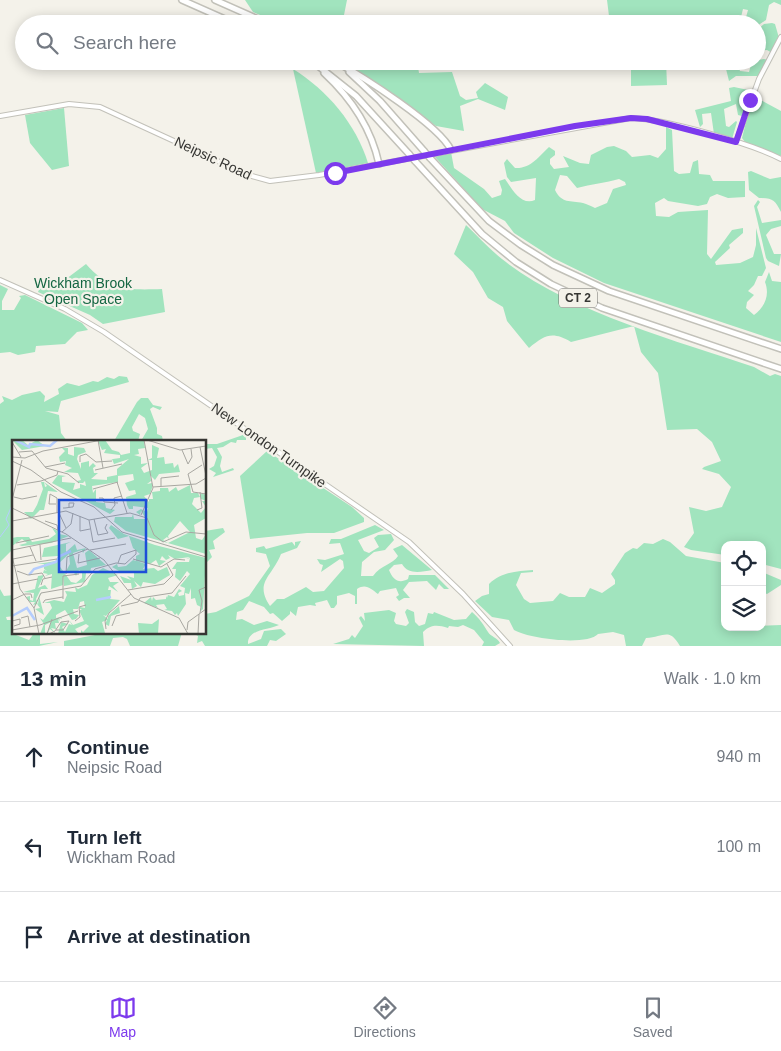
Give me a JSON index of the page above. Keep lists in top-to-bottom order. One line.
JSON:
{"streets":{"highway":["CT 2"],"street":["Neipsic Road","New London Turnpike"]},"parks":["Wickham Brook Open Space"],"page":{"search":"Search here","heading":["13 min","Walk · 1.0 km"],"list":[["Continue","Neipsic Road","940 m"],["Turn left","Wickham Road","100 m"],"Arrive at destination"],"nav":["Map","Directions","Saved"]}}
